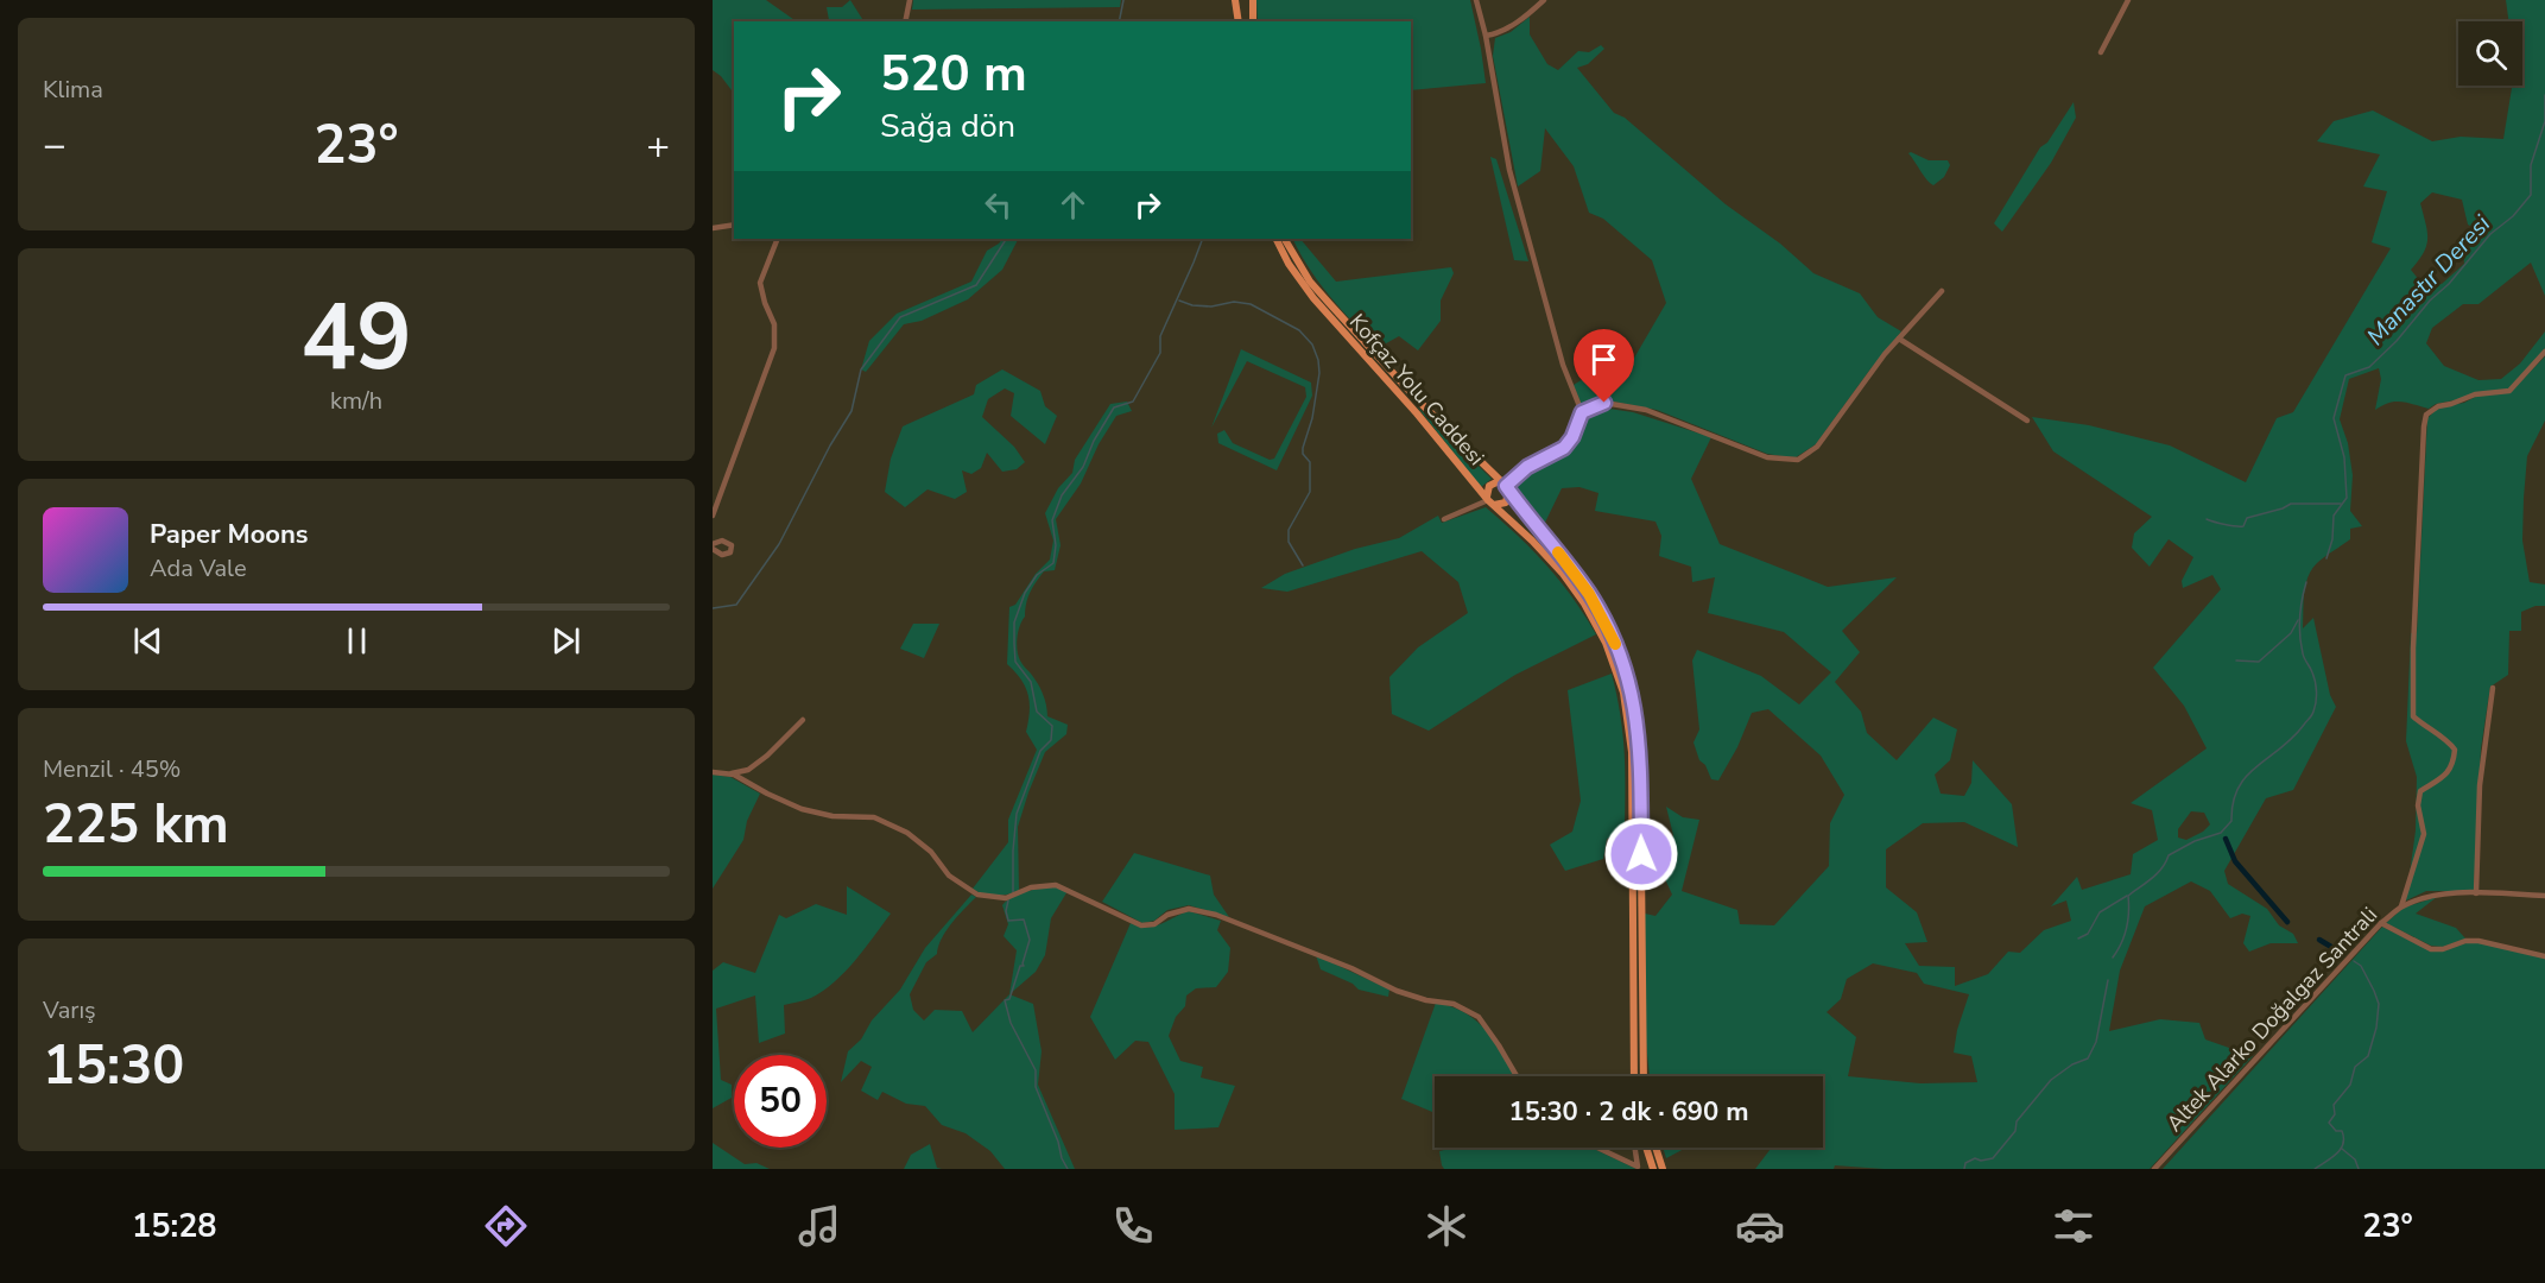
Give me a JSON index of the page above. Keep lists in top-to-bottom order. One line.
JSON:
{"streets":{"main road":["Kofçaz Yolu Caddesi"],"street":["Altek Alarko Doğalgaz Santrali"]},"water":["Manastır Deresi"],"page":{"tile":["Klima",["49","km/h"],["Menzil · 45%","225 km"],["Varış","15:30"]],"turn":["520 m","Sağa dön"],"heat":["−","23°","+"],"song":["Paper Moons","Ada Vale"],"limit":"50","trip":"15:30 · 2 dk · 690 m","tabs":["15:28","23°"]}}
